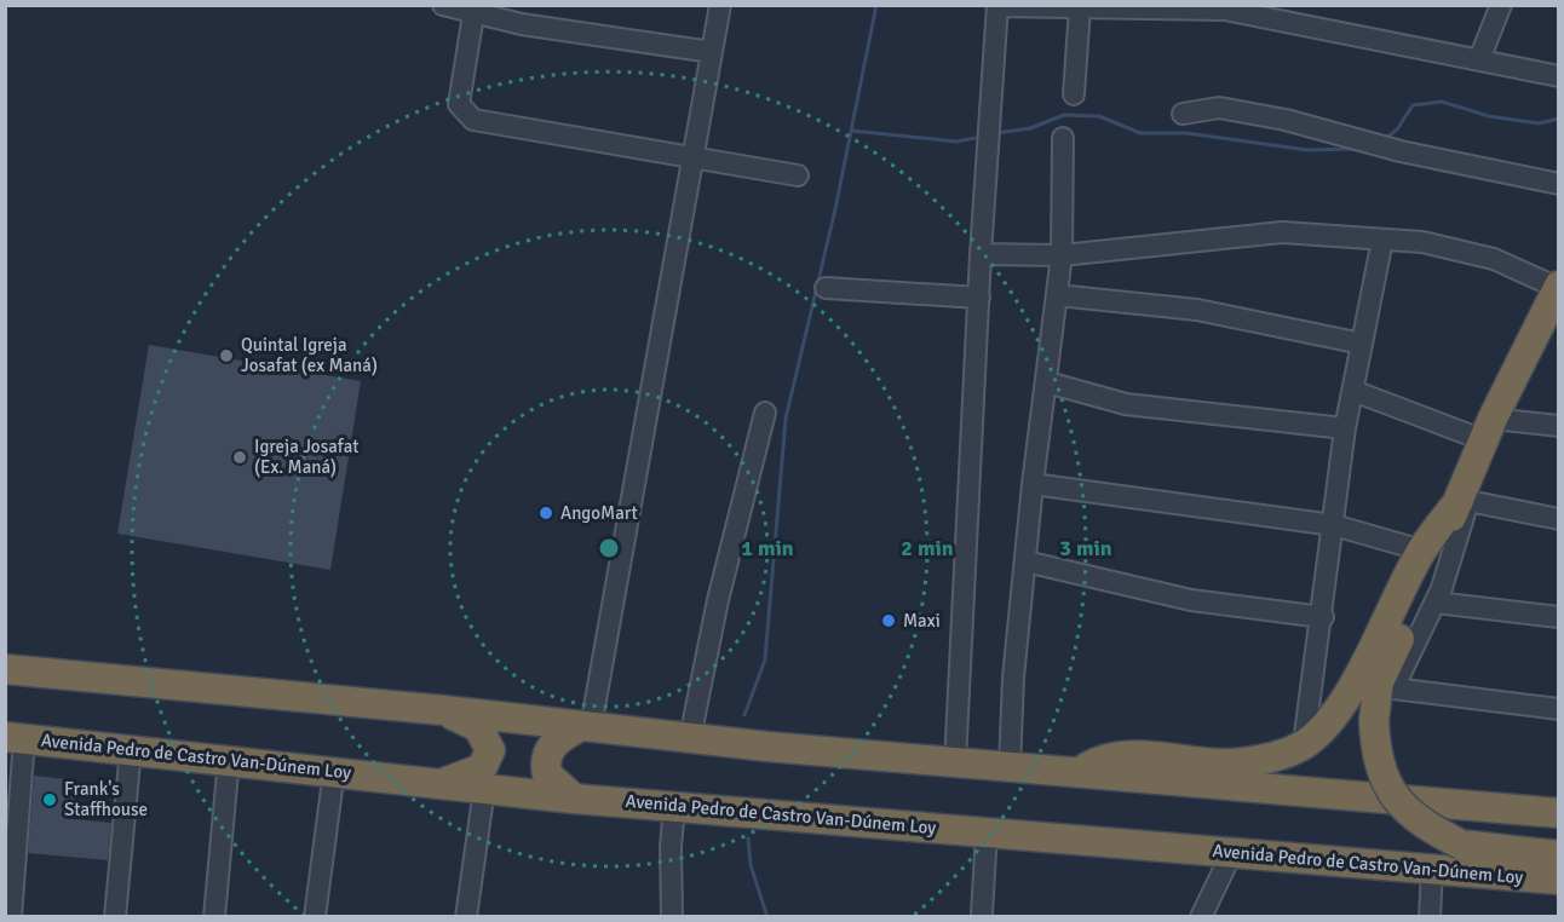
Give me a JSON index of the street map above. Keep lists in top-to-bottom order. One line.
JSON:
{"streets":{"highway":["Avenida Pedro de Castro Van-Dúnem Loy"]},"places":["Quintal Igreja Josafat (ex Maná)","Igreja Josafat (Ex. Maná)","AngoMart","Maxi","Frank's Staffhouse"],"rings":["1 min","2 min","3 min"]}
